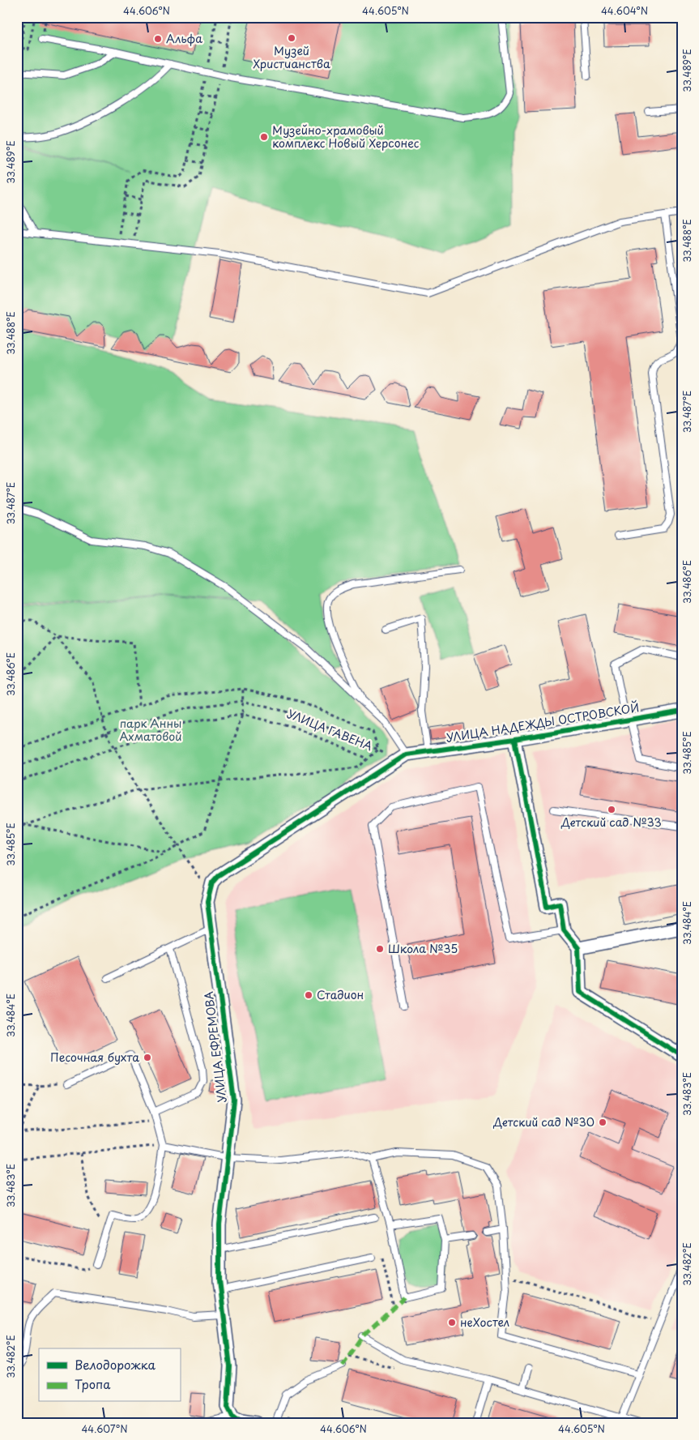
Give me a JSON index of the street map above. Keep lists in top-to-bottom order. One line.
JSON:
{"streets":{"street":["УЛИЦА НАДЕЖДЫ ОСТРОВСКОЙ","УЛИЦА ЕФРЕМОВА"],"path":["УЛИЦА ГАВЕНА"]},"crossings":[["УЛИЦА НАДЕЖДЫ ОСТРОВСКОЙ","УЛИЦА ГАВЕНА"]],"parks":["парк Анны Ахматовой"],"places":["Музей Христианства","Альфа","Музейно-храмовый комплекс Новый Херсонес","Детский сад №33","Школа №35","Стадион","Песочная бухта","Детский сад №30","неХостел"],"legend":["Велодорожка","Тропа"],"coordinates":["44.606°N","44.605°N","44.604°N","33.489°E","33.488°E","33.487°E","33.486°E","33.485°E","33.484°E","33.483°E","33.482°E","44.607°N"]}
